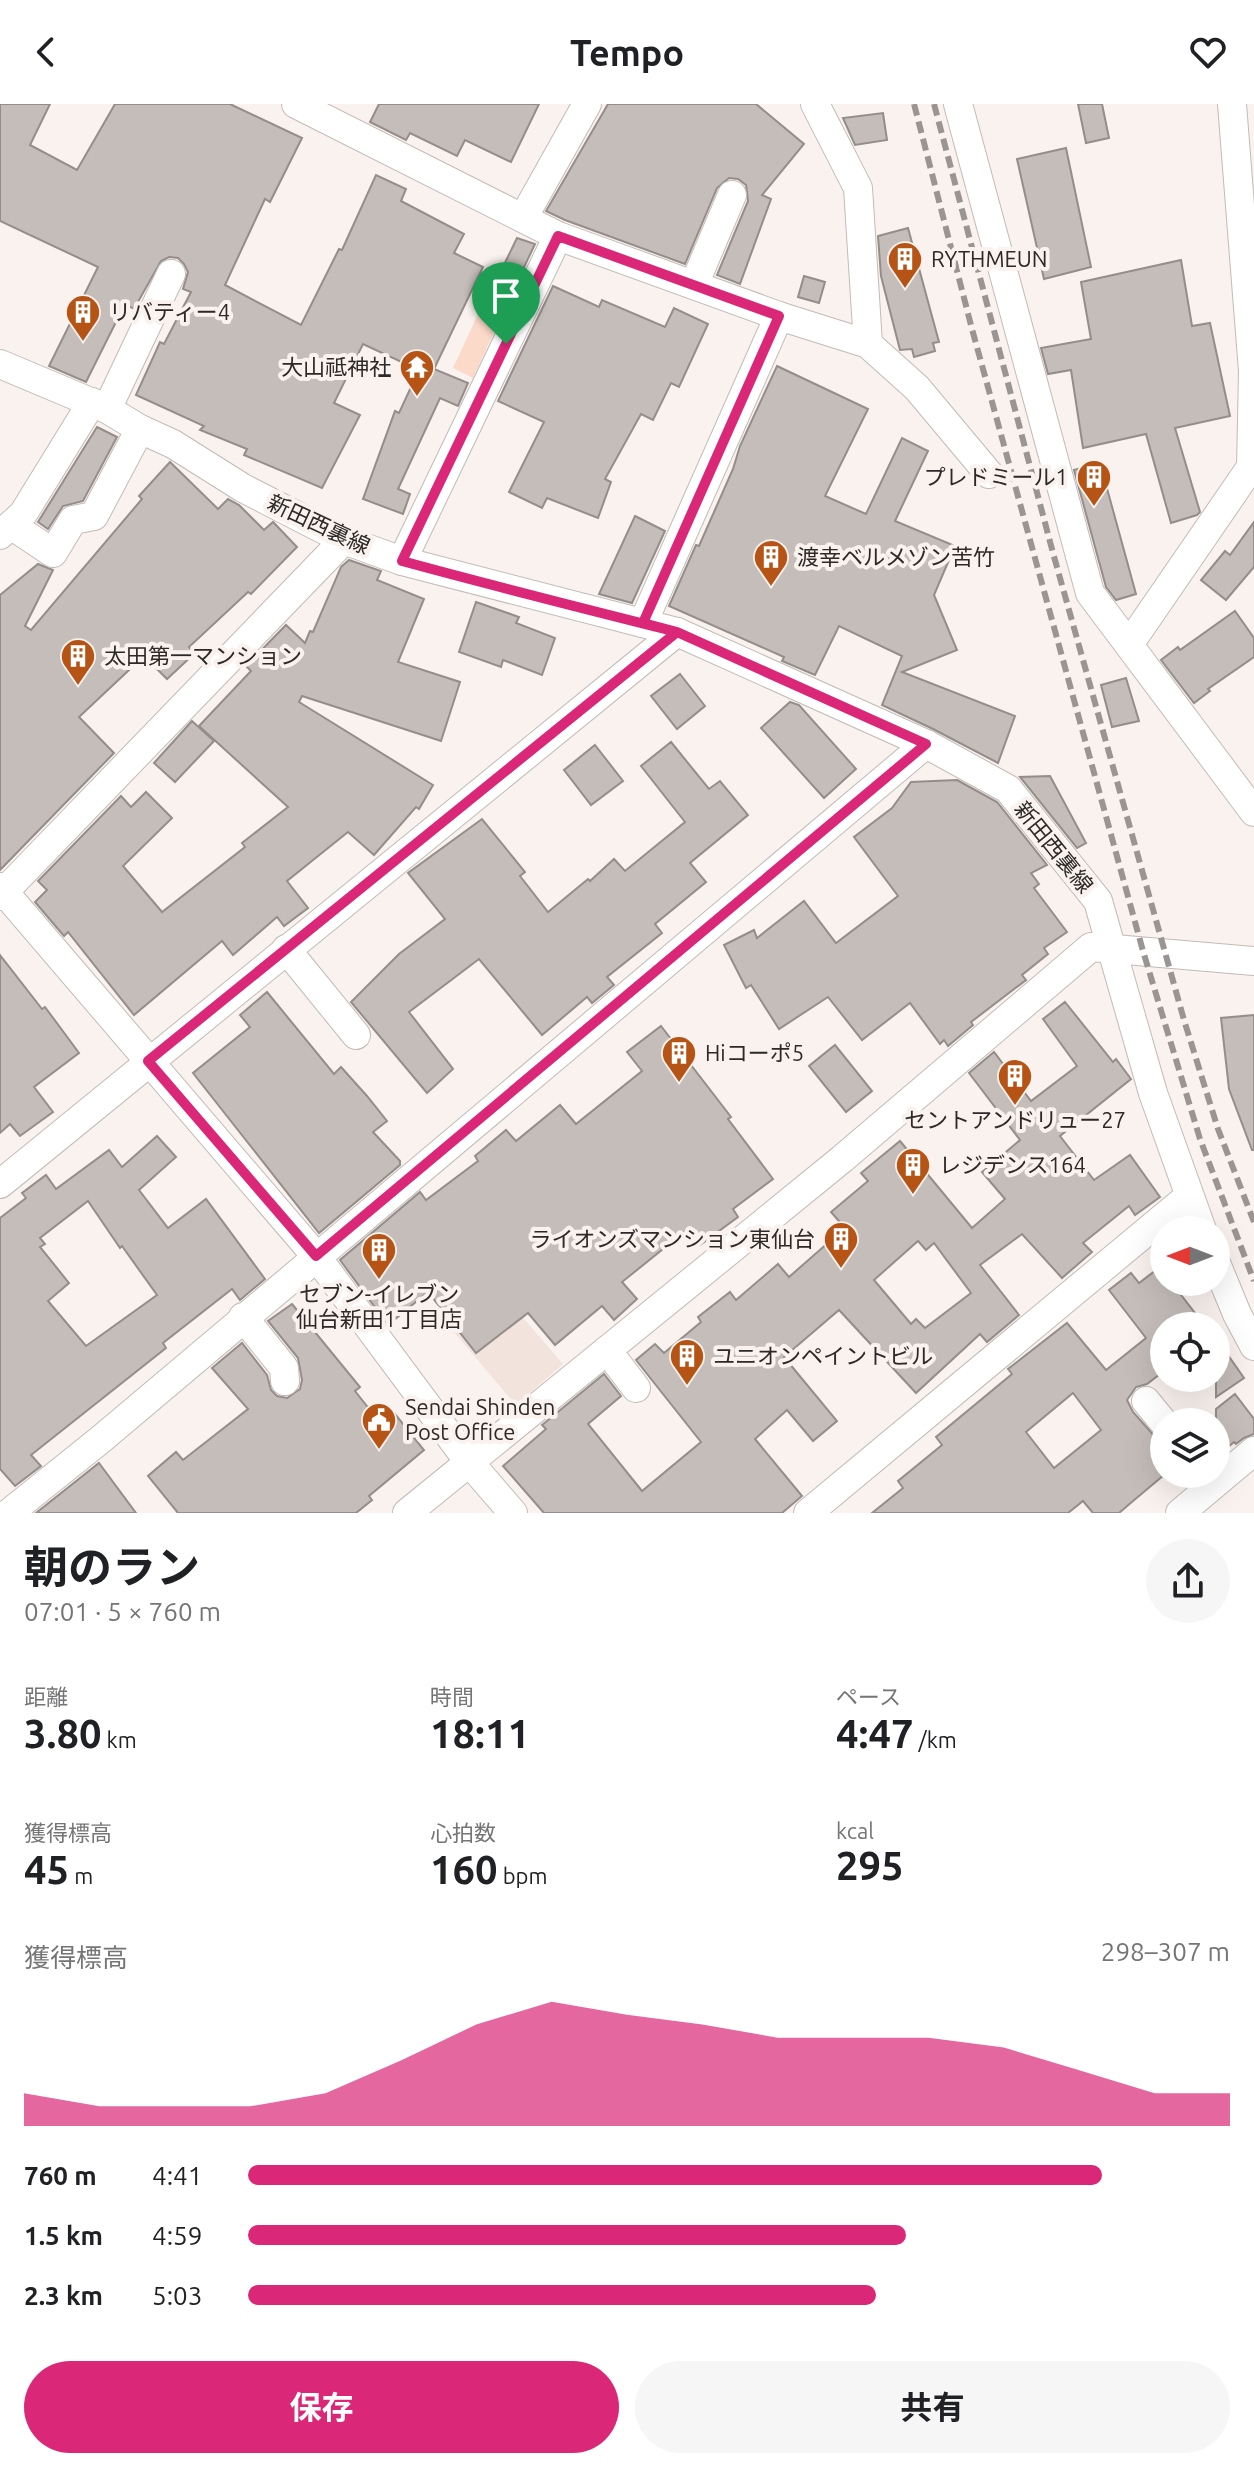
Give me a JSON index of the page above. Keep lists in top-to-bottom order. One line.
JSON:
{"streets":{"street":["新田西裏線"]},"places":{"building":["RYTHMEUN","リバティー4","プレドミール1","渡幸ベルメゾン苦竹","太田第一マンション","Hiコーポ5","セントアンドリュー27","レジデンス164","ライオンズマンション東仙台","セブン-イレブン 仙台新田1丁目店","ユニオンペイントビル"],"temple":["大山祗神社"],"public building":["Sendai Shinden Post Office"]},"north":"left","page":{"header":"Tempo","heading":["朝のラン","07:01 · 5 × 760 m"],"stats":[["距離","3.80 km"],["時間","18:11"],["ペース","4:47 /km"],["獲得標高","45 m"],["心拍数","160 bpm"],["kcal","295"]],"chart":["獲得標高","298–307 m"],"list":[{"name":"760 m","note":"4:41"},{"name":"1.5 km","note":"4:59"},{"name":"2.3 km","note":"5:03"}],"buttons":["保存","共有"]}}
